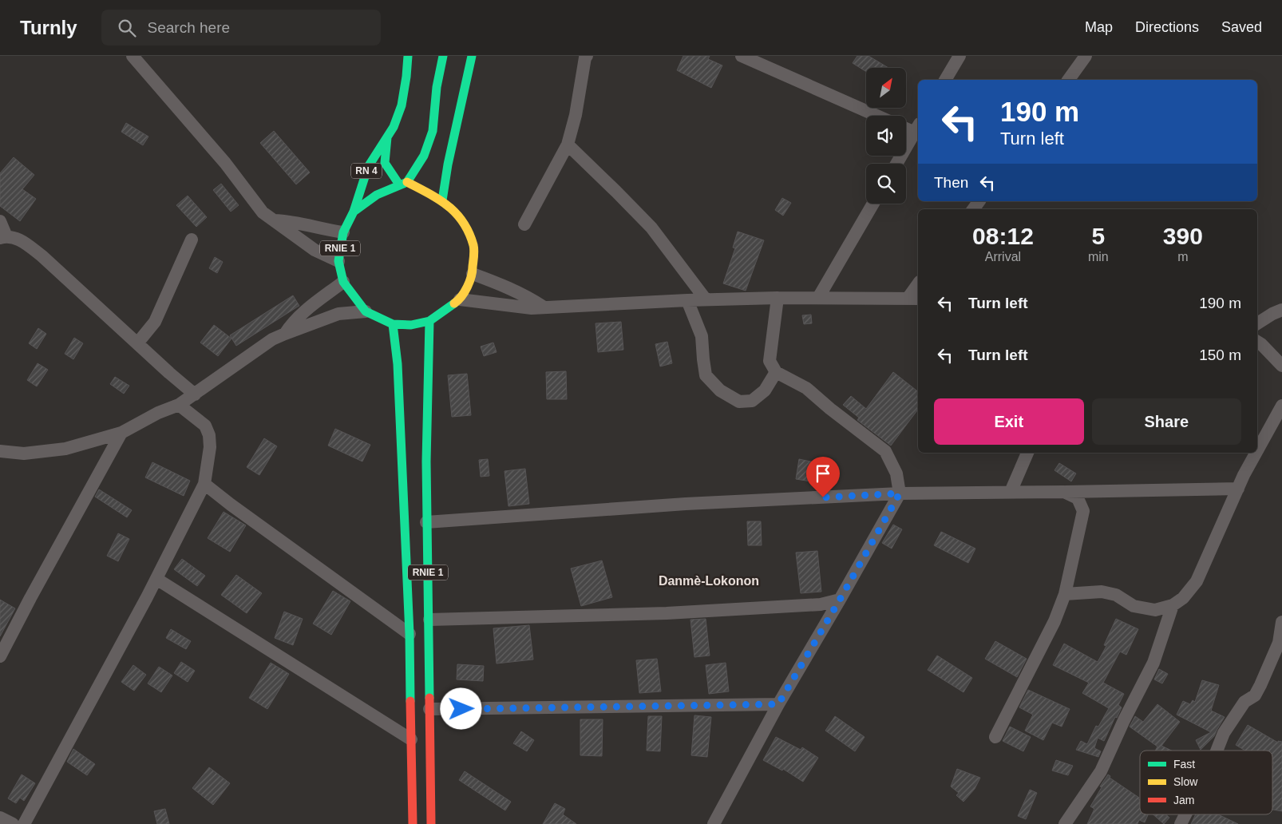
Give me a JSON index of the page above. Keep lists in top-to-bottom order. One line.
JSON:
{"streets":{"main road":["RN 4","RNIE 1"]},"crossings":[["RN 4","RNIE 1"]],"districts":["Danmè-Lokonon"],"legend":["Fast","Slow","Jam"],"north":"top right","page":{"header":"Turnly","search":"Search here","nav":["Map","Directions","Saved"],"turn":["190 m","Turn left"],"then":"Then","eta":["08:12","Arrival","5","min","390","m"],"list":[{"name":"Turn left","value":"190 m"},{"name":"Turn left","value":"150 m"}],"buttons":["Exit","Share"]}}
